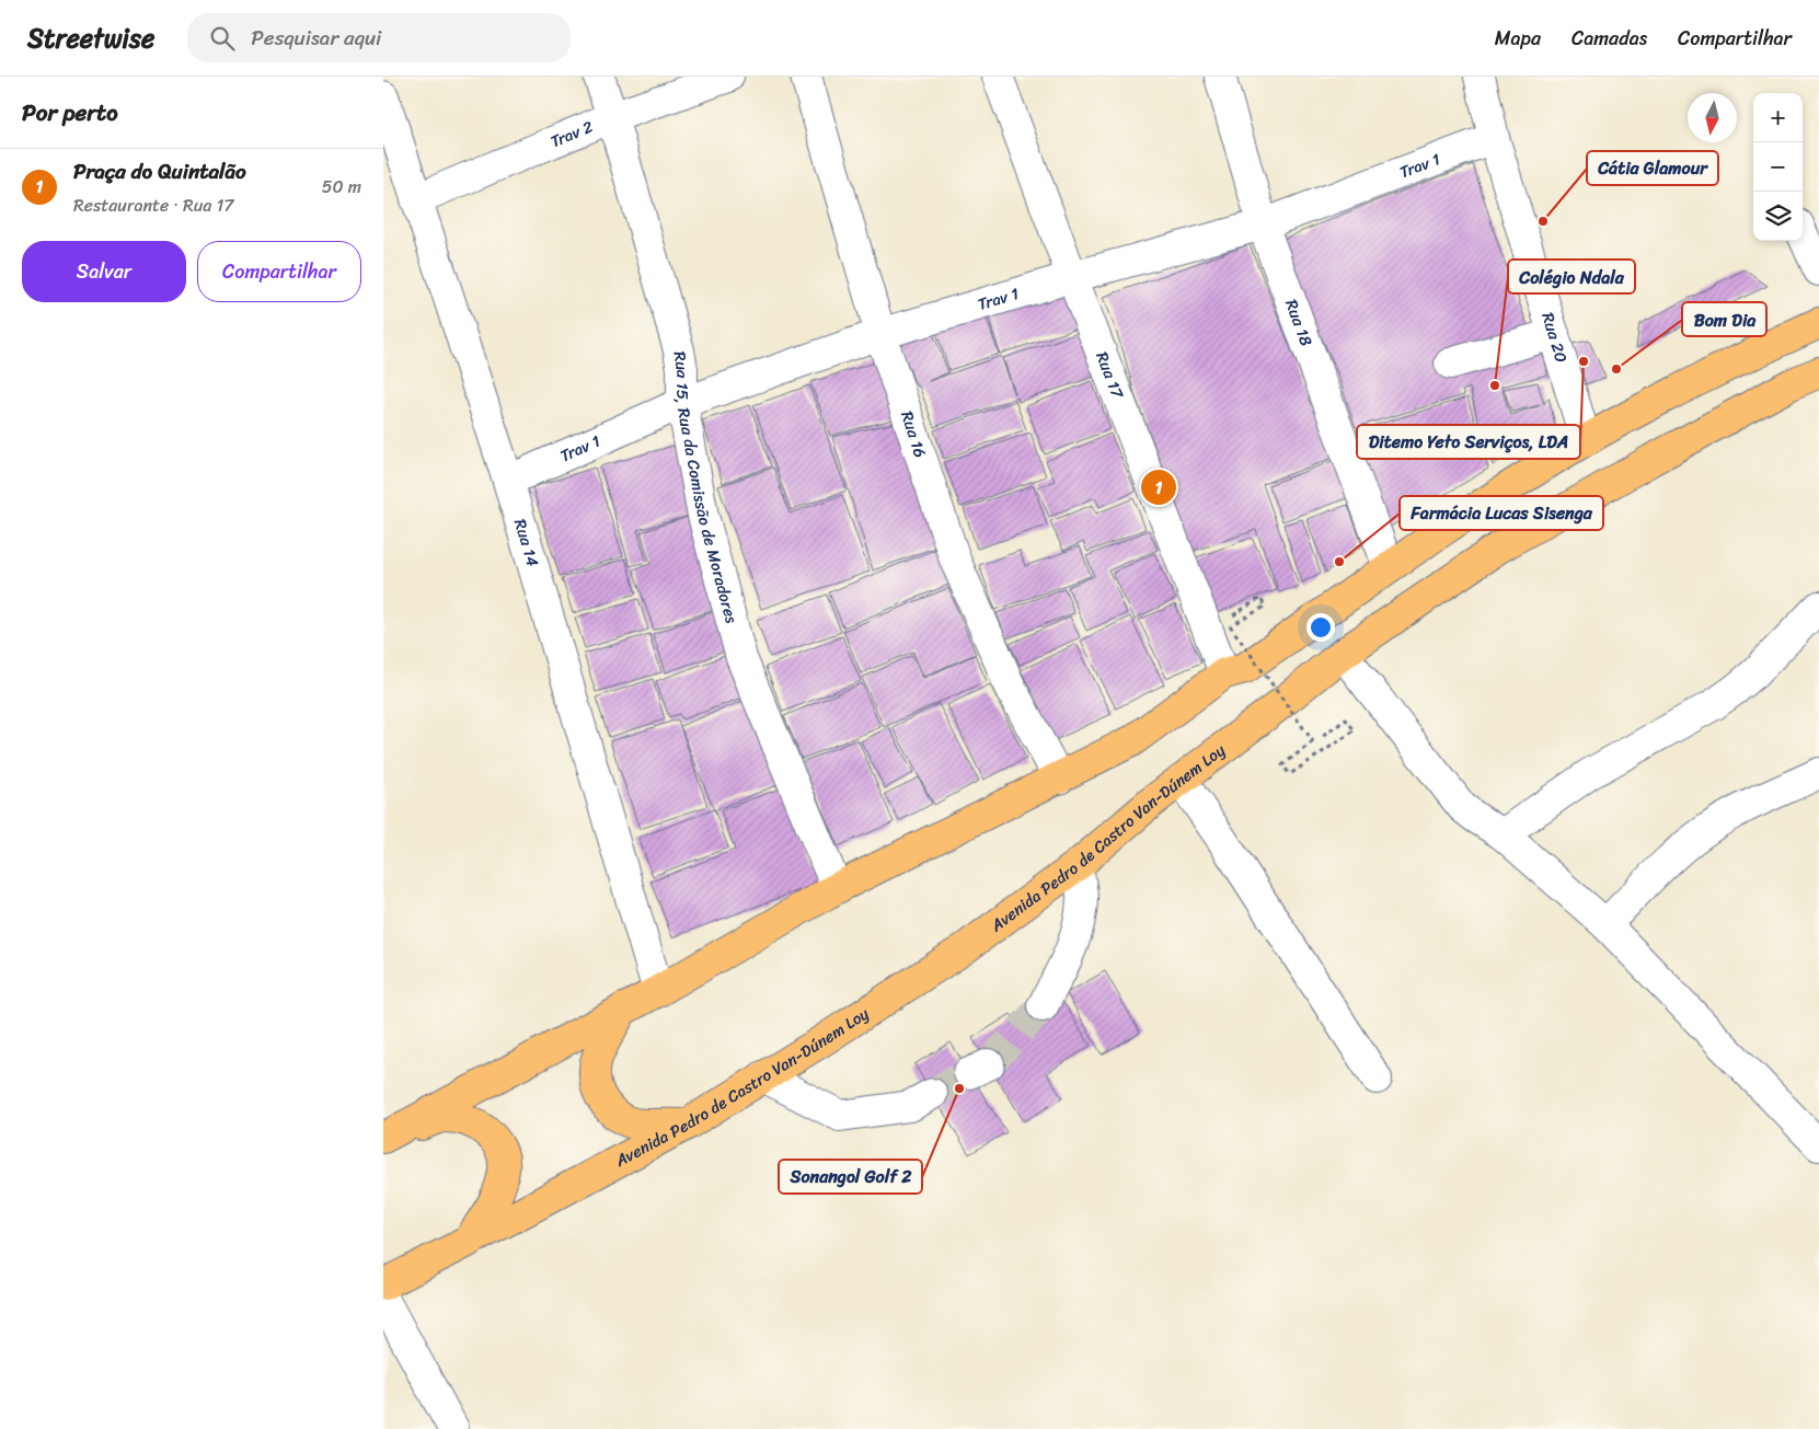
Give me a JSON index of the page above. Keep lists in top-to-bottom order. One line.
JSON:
{"streets":{"highway":["Avenida Pedro de Castro Van-Dúnem Loy"],"street":["Trav 2","Trav 1","Rua 18","Rua 20","Rua 17","Rua 16","Rua 15, Rua da Comissão de Moradores","Rua 14"]},"crossings":[["Trav 2","Rua 15, Rua da Comissão de Moradores"],["Trav 2","Rua 14"],["Trav 1","Rua 18"],["Trav 1","Rua 20"],["Trav 1","Rua 17"],["Trav 1","Rua 16"],["Trav 1","Rua 15, Rua da Comissão de Moradores"],["Trav 1","Rua 14"]],"places":["Cátia Glamour","Ditemo Yeto Serviços, LDA","Bom Dia","Colégio Ndala","Farmácia Lucas Sisenga","Sonangol Golf 2"],"north":"bottom","page":{"header":"Streetwise","search":"Pesquisar aqui","nav":["Mapa","Camadas","Compartilhar"],"heading":"Por perto","map_buttons":["+","−"],"list":[{"mark":"1","name":"Praça do Quintalão","note":"Restaurante · Rua 17","value":"50 m"}],"buttons":["Salvar","Compartilhar"],"pins":"1"}}
